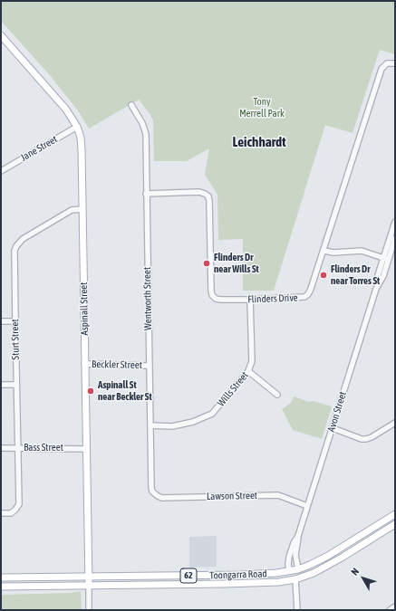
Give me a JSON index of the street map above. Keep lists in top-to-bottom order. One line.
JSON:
{"streets":{"main road":["Aspinall Street","Toongarra Road","62"],"street":["Jane Street","Wentworth Street","Flinders Drive","Sturt Street","Beckler Street","Wills Street","Avon Street","Bass Street","Lawson Street"]},"crossings":[["Jane Street","Aspinall Street"],["Wentworth Street","Flinders Drive"],["Wentworth Street","Beckler Street"],["Wentworth Street","Wills Street"],["Wentworth Street","Lawson Street"],["Flinders Drive","Wills Street"],["Aspinall Street","Sturt Street"],["Aspinall Street","Beckler Street"],["Aspinall Street","Bass Street"],["Aspinall Street","Toongarra Road"],["Sturt Street","Bass Street"],["Avon Street","Lawson Street"],["Avon Street","Toongarra Road"]],"districts":["Leichhardt"],"parks":["Tony Merrell Park"],"places":["Flinders Dr near Wills St","Flinders Dr near Torres St","Aspinall St near Beckler St"],"north":"top left"}
